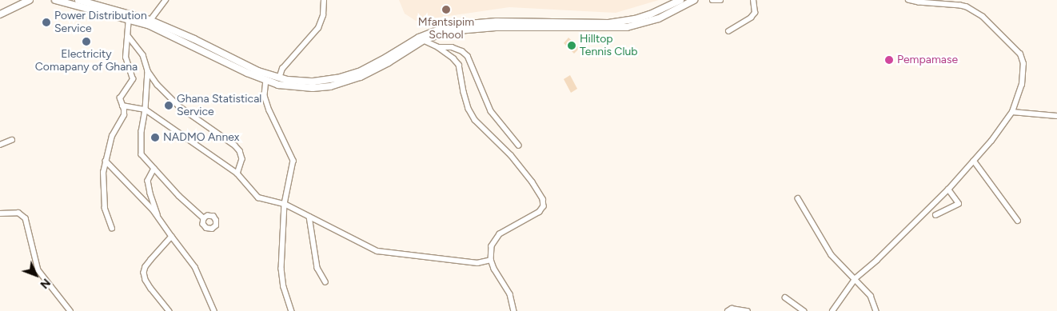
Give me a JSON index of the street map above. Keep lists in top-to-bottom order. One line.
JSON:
{"places":["Mfantsipim School","Power Distribution Service","Electricity Comapany of Ghana","Hilltop Tennis Club","Pempamase","Ghana Statistical Service","NADMO Annex"],"north":"bottom right"}
